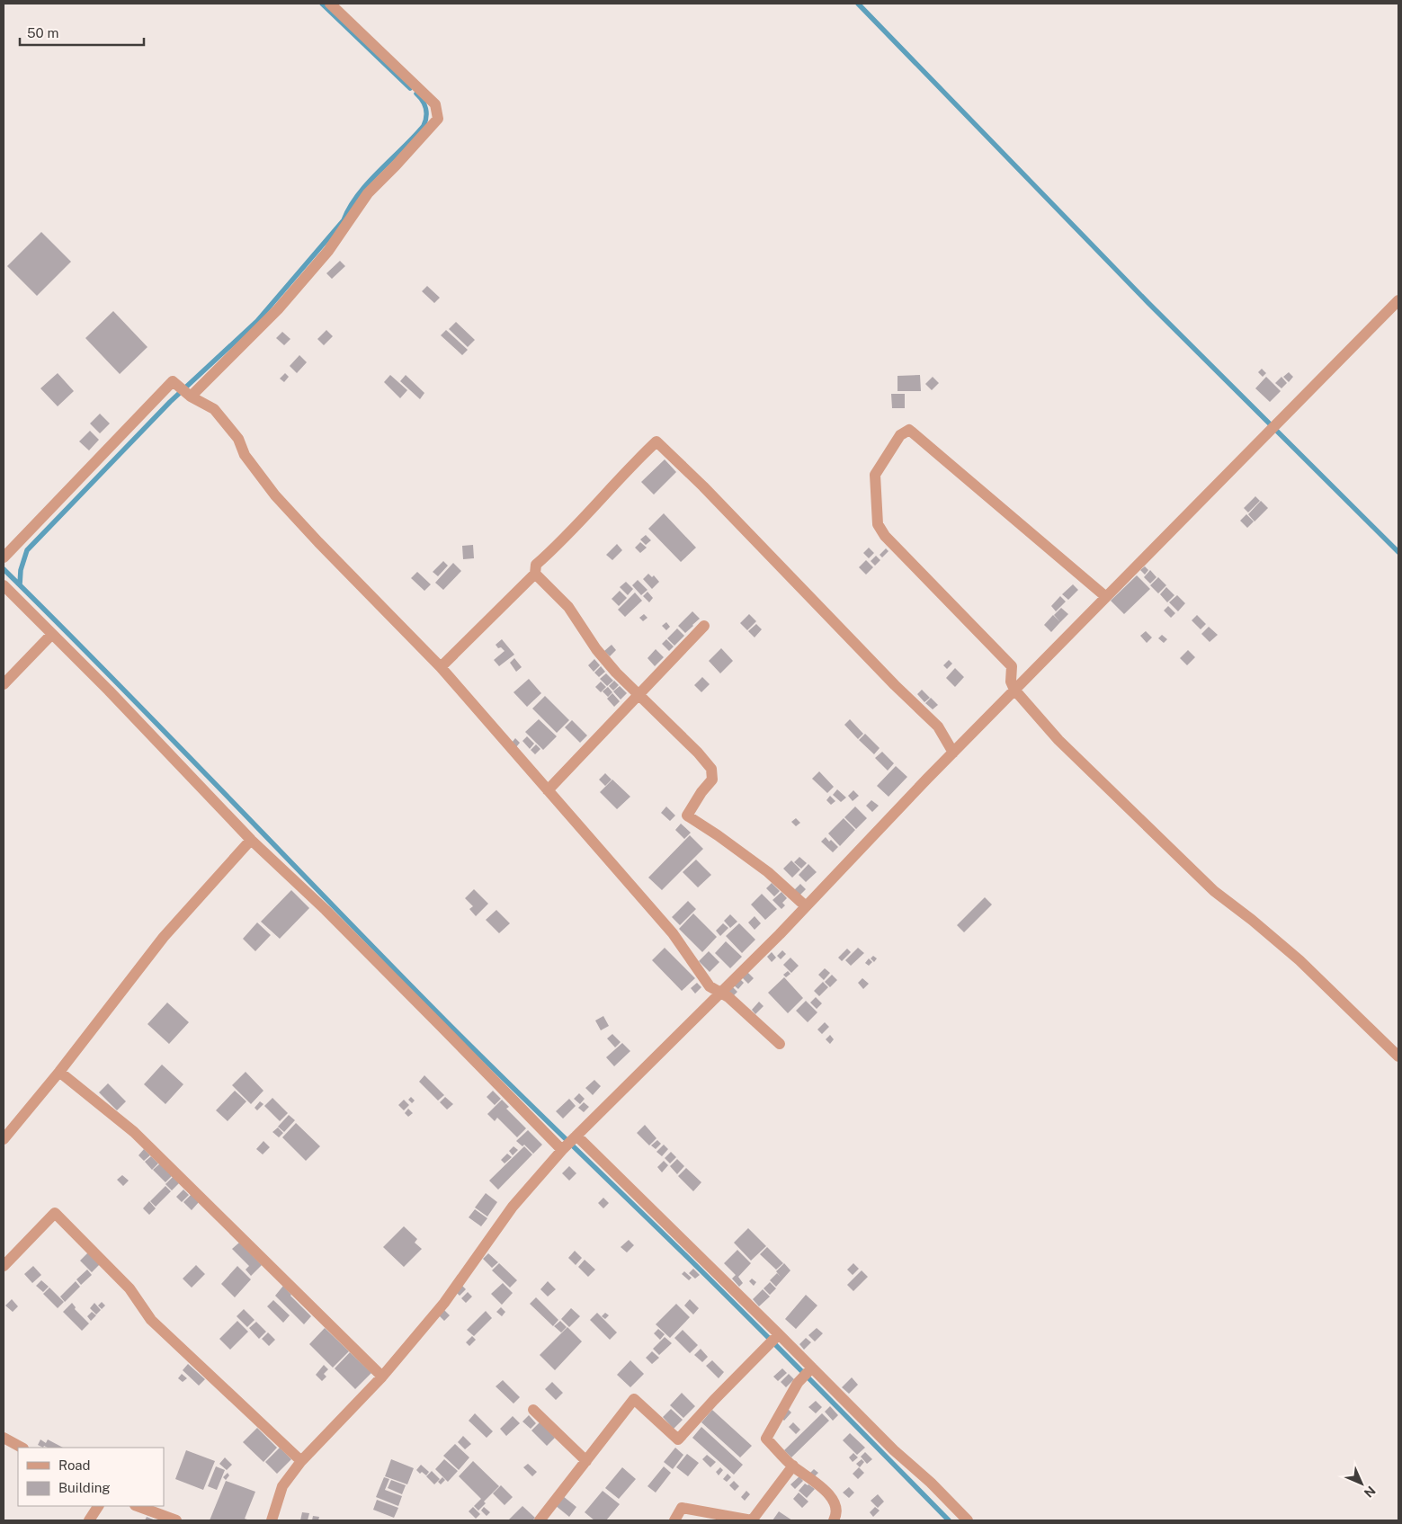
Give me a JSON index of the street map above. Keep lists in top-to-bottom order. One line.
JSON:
{"legend":["Road","Building"],"scale_bar":"50 m","north":"bottom right"}
